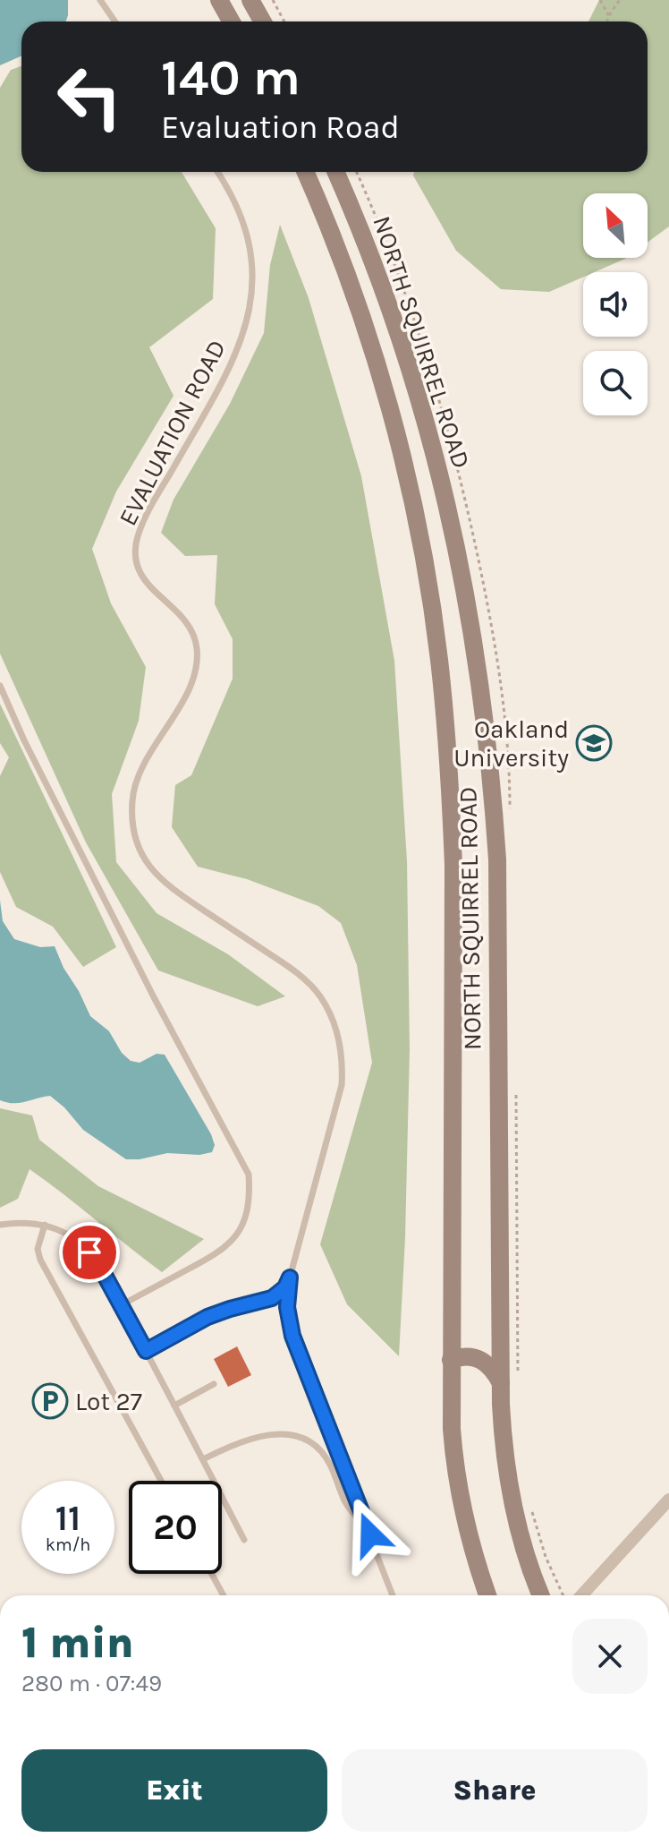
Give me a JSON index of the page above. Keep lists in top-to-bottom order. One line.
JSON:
{"streets":{"main road":["NORTH SQUIRREL ROAD"],"lane":["EVALUATION ROAD"]},"places":{"school or university":["Oakland University"],"parking":["Lot 27"]},"north":"top left","page":{"turn":["140 m","Evaluation Road"],"speed":"11 km/h","limit":"20","heading":["1 min","280 m · 07:49"],"buttons":["Exit","Share"]}}
